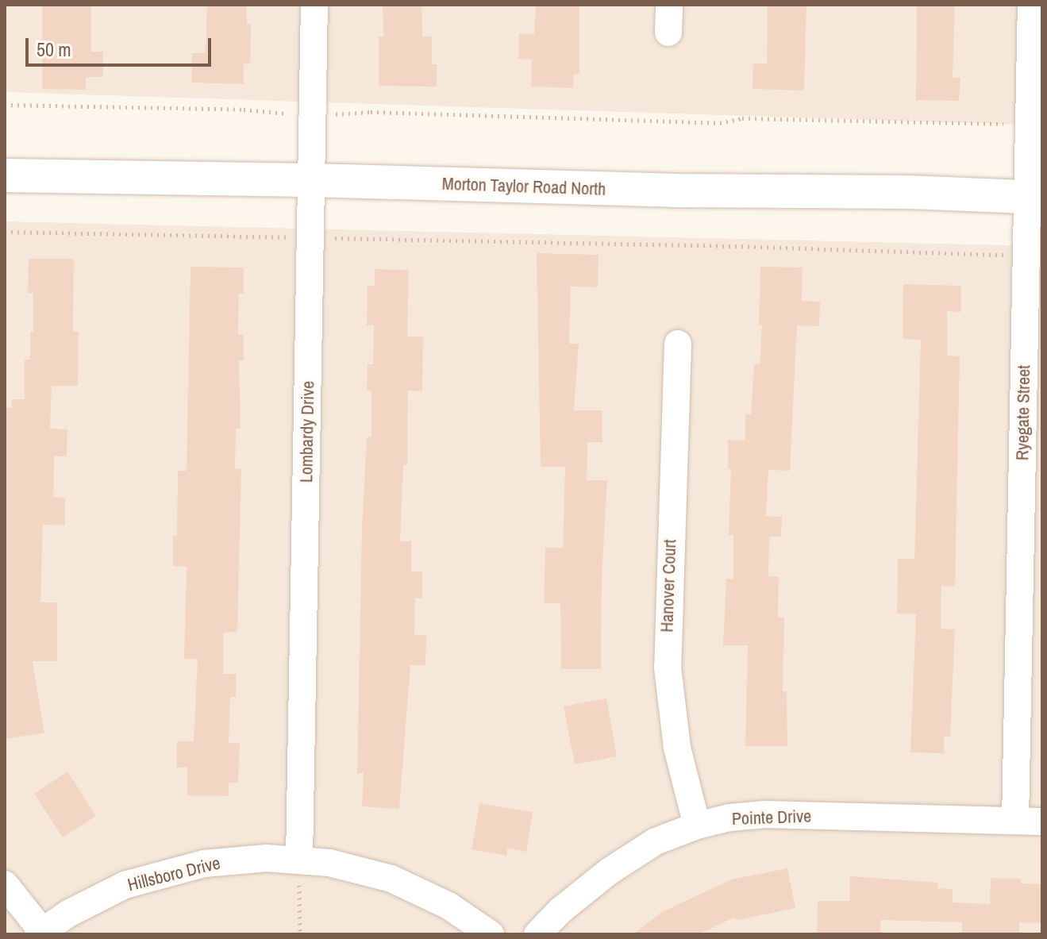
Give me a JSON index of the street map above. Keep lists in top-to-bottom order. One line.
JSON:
{"streets":{"street":["Morton Taylor Road North","Ryegate Street","Lombardy Drive","Hanover Court","Pointe Drive","Hillsboro Drive"]},"crossings":[["Morton Taylor Road North","Ryegate Street"],["Morton Taylor Road North","Lombardy Drive"],["Ryegate Street","Pointe Drive"],["Lombardy Drive","Hillsboro Drive"],["Hanover Court","Pointe Drive"]],"scale_bar":"50 m"}
